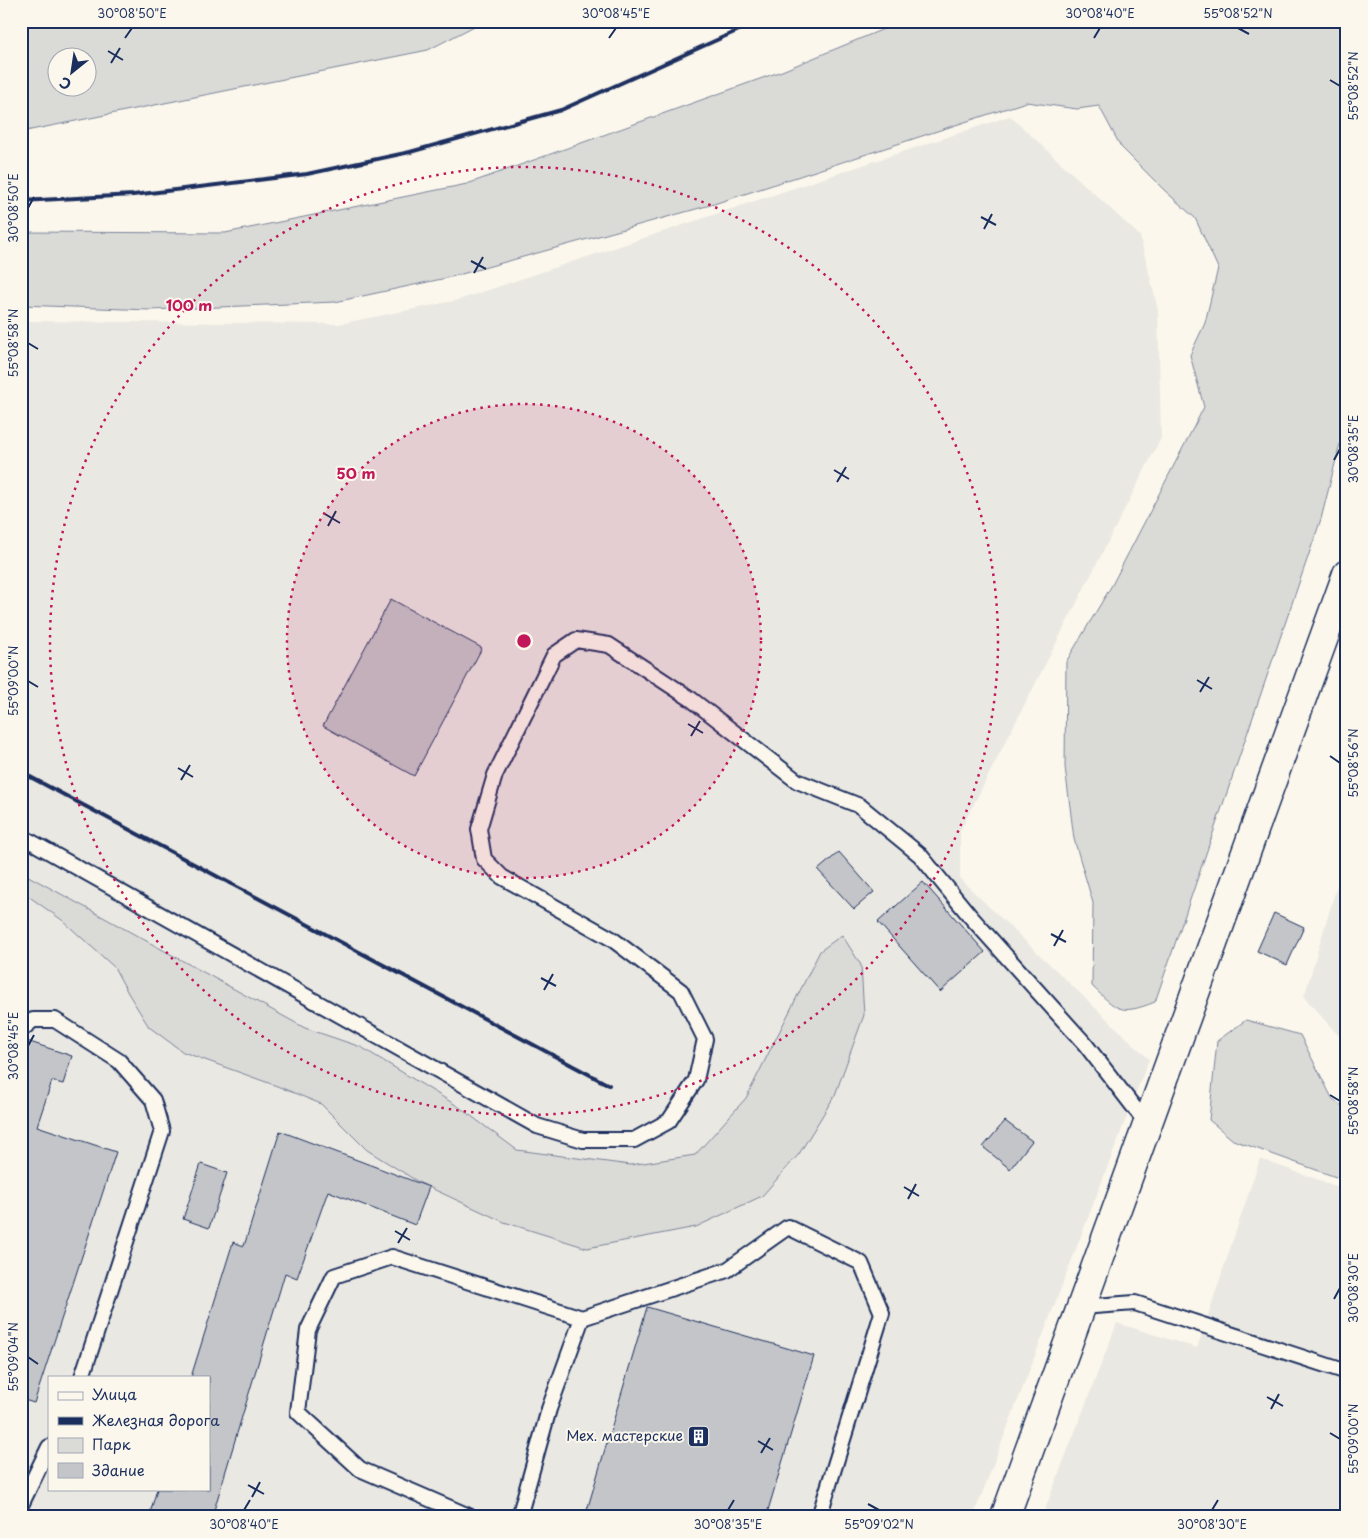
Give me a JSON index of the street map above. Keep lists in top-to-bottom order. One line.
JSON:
{"places":{"building":["Мех. мастерские"]},"legend":["Улица","Железная дорога","Парк","Здание"],"north":"bottom left","coordinates":["30°08'50\"E","30°08'45\"E","30°08'40\"E","55°08'52\"N","55°08'58\"N","30°08'35\"E","55°09'00\"N","55°08'56\"N","30°08'30\"E","55°09'04\"N","55°09'02\"N"],"rings":["100 m","50 m"]}
